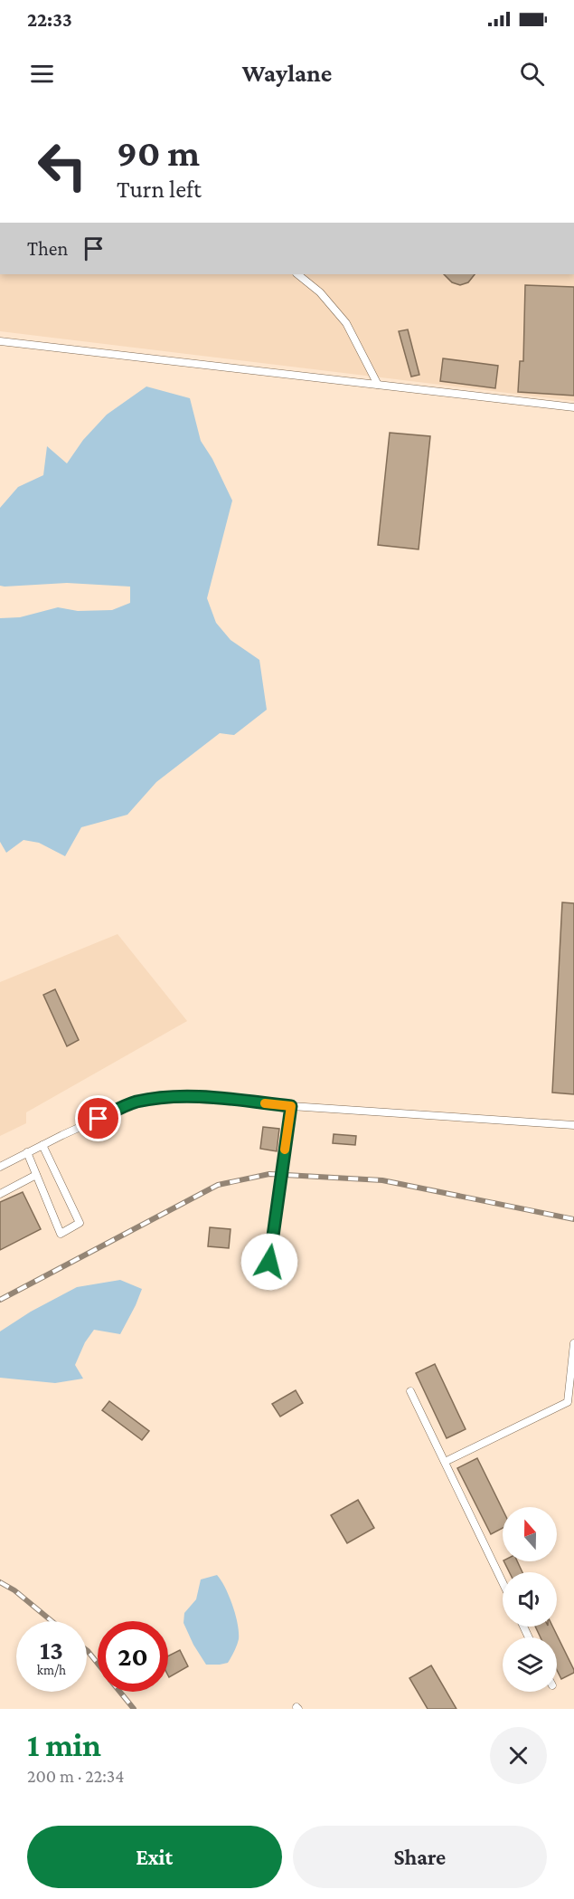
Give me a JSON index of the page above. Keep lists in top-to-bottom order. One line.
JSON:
{"north":"top","page":{"status":"22:33","header":"Waylane","turn":["90 m","Turn left"],"then":"Then","speed":"13 km/h","limit":"20","heading":["1 min","200 m · 22:34"],"buttons":["Exit","Share"]}}
